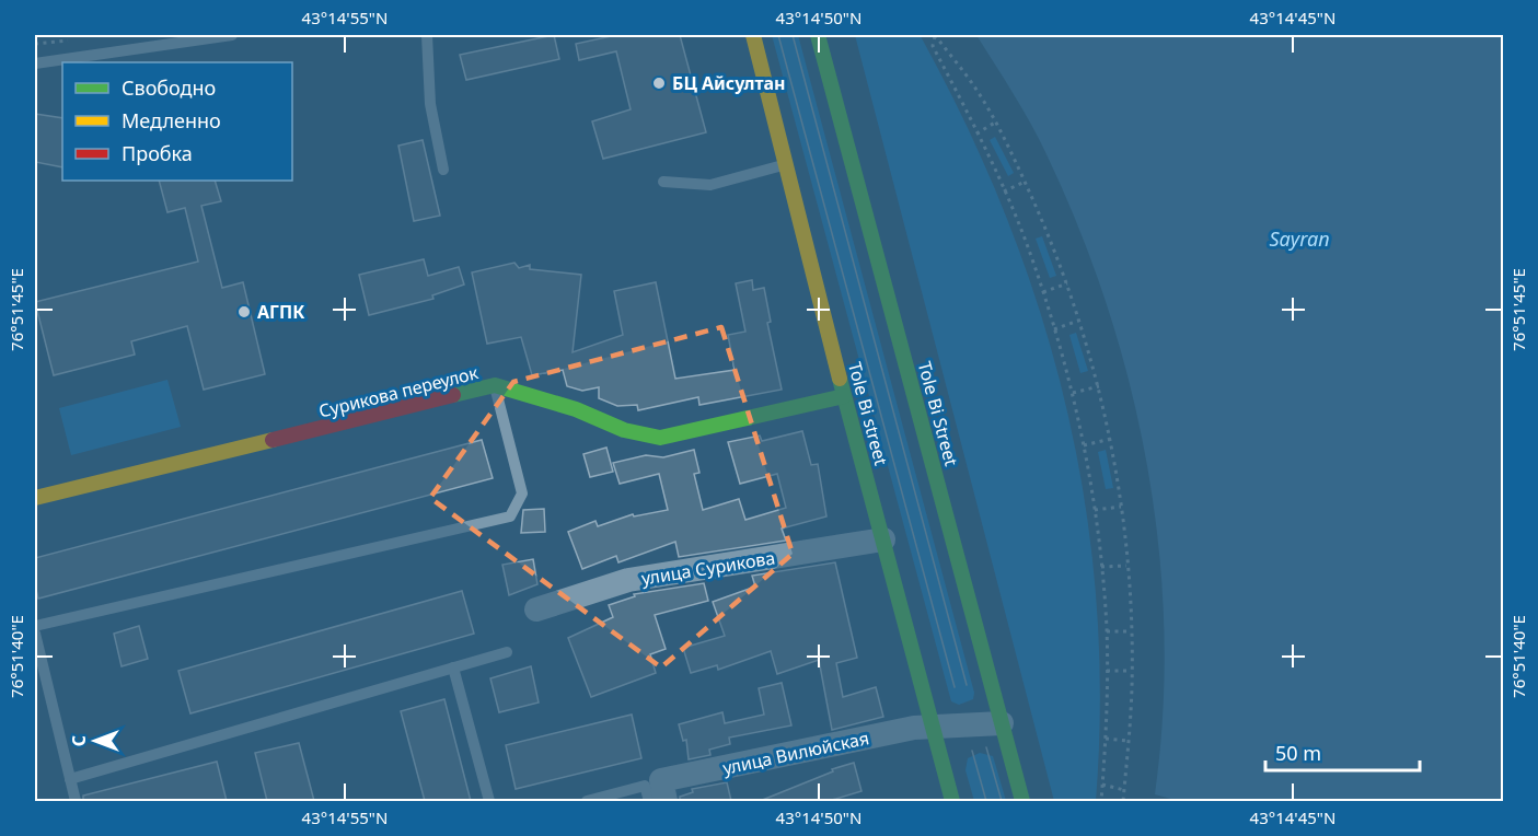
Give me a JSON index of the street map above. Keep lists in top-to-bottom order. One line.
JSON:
{"streets":{"main road":["Сурикова переулок","Tole Bi street","Tole Bi Street"],"street":["улица Сурикова","улица Вилюйская"]},"crossings":[["Сурикова переулок","Tole Bi street"],["Tole Bi street","улица Сурикова"],["Tole Bi street","улица Вилюйская"],["Tole Bi Street","улица Вилюйская"]],"water":["Sayran"],"places":["БЦ Айсултан","АГПК"],"legend":["Свободно","Медленно","Пробка"],"scale_bar":"50 m","north":"left","coordinates":["43°14'55\"N","43°14'50\"N","43°14'45\"N","76°51'45\"E","76°51'40\"E"]}
